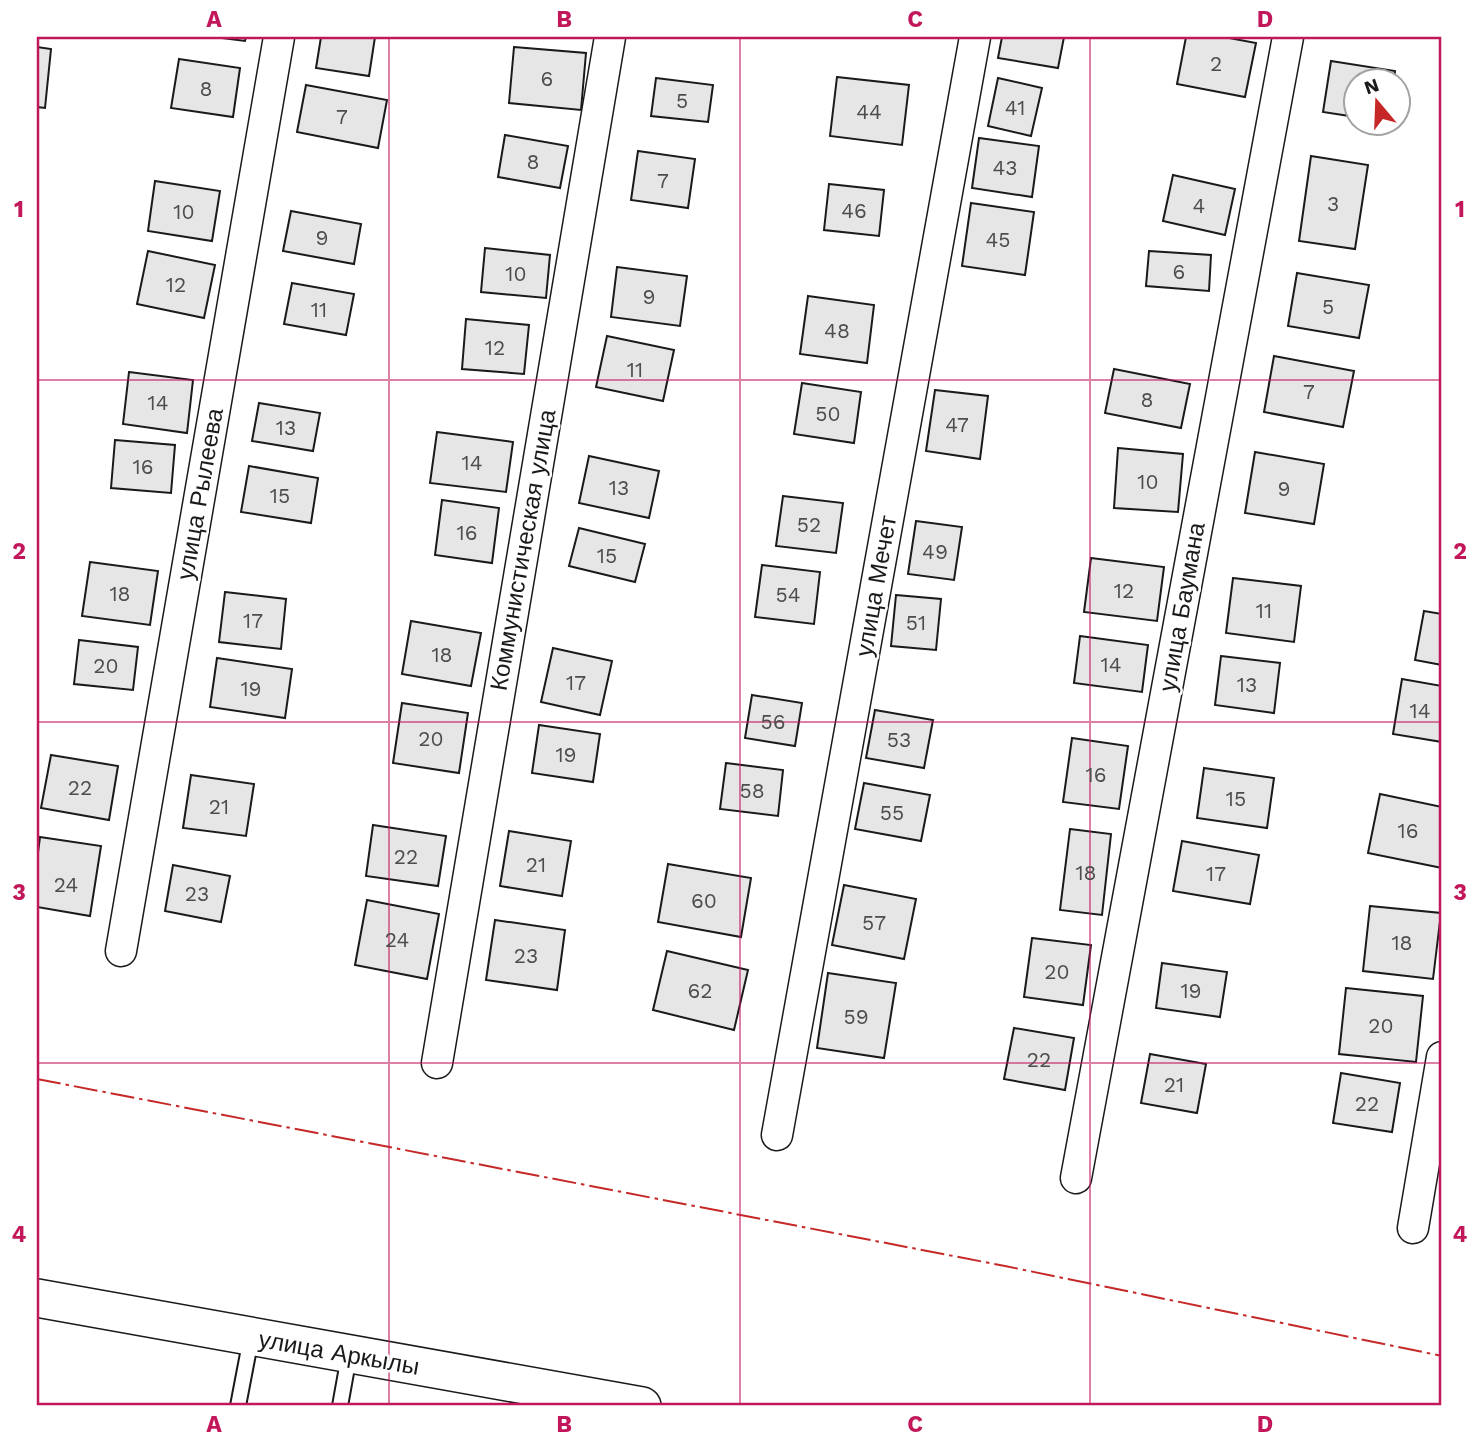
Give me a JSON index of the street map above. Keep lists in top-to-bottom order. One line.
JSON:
{"streets":{"street":["улица Рылеева","Коммунистическая улица","улица Мечет","улица Баумана","улица Аркылы"]},"house_numbers":["2","6","8","5","41","44","7","8","43","7","3","4","46","10","9","45","6","10","12","9","5","11","48","12","11","7","8","14","50","47","13","14","16","10","13","9","15","52","16","49","15","12","18","54","11","17","51","18","14","20","17","13","19","14","56","20","53","19","16","22","58","15","21","55","16","22","21","18","17","24","23","60","57","24","18","23","20","62","19","59","20","22","21","22"],"north":"top","grid":{"columns":["A","B","C","D"],"rows":["1","2","3","4"]}}
